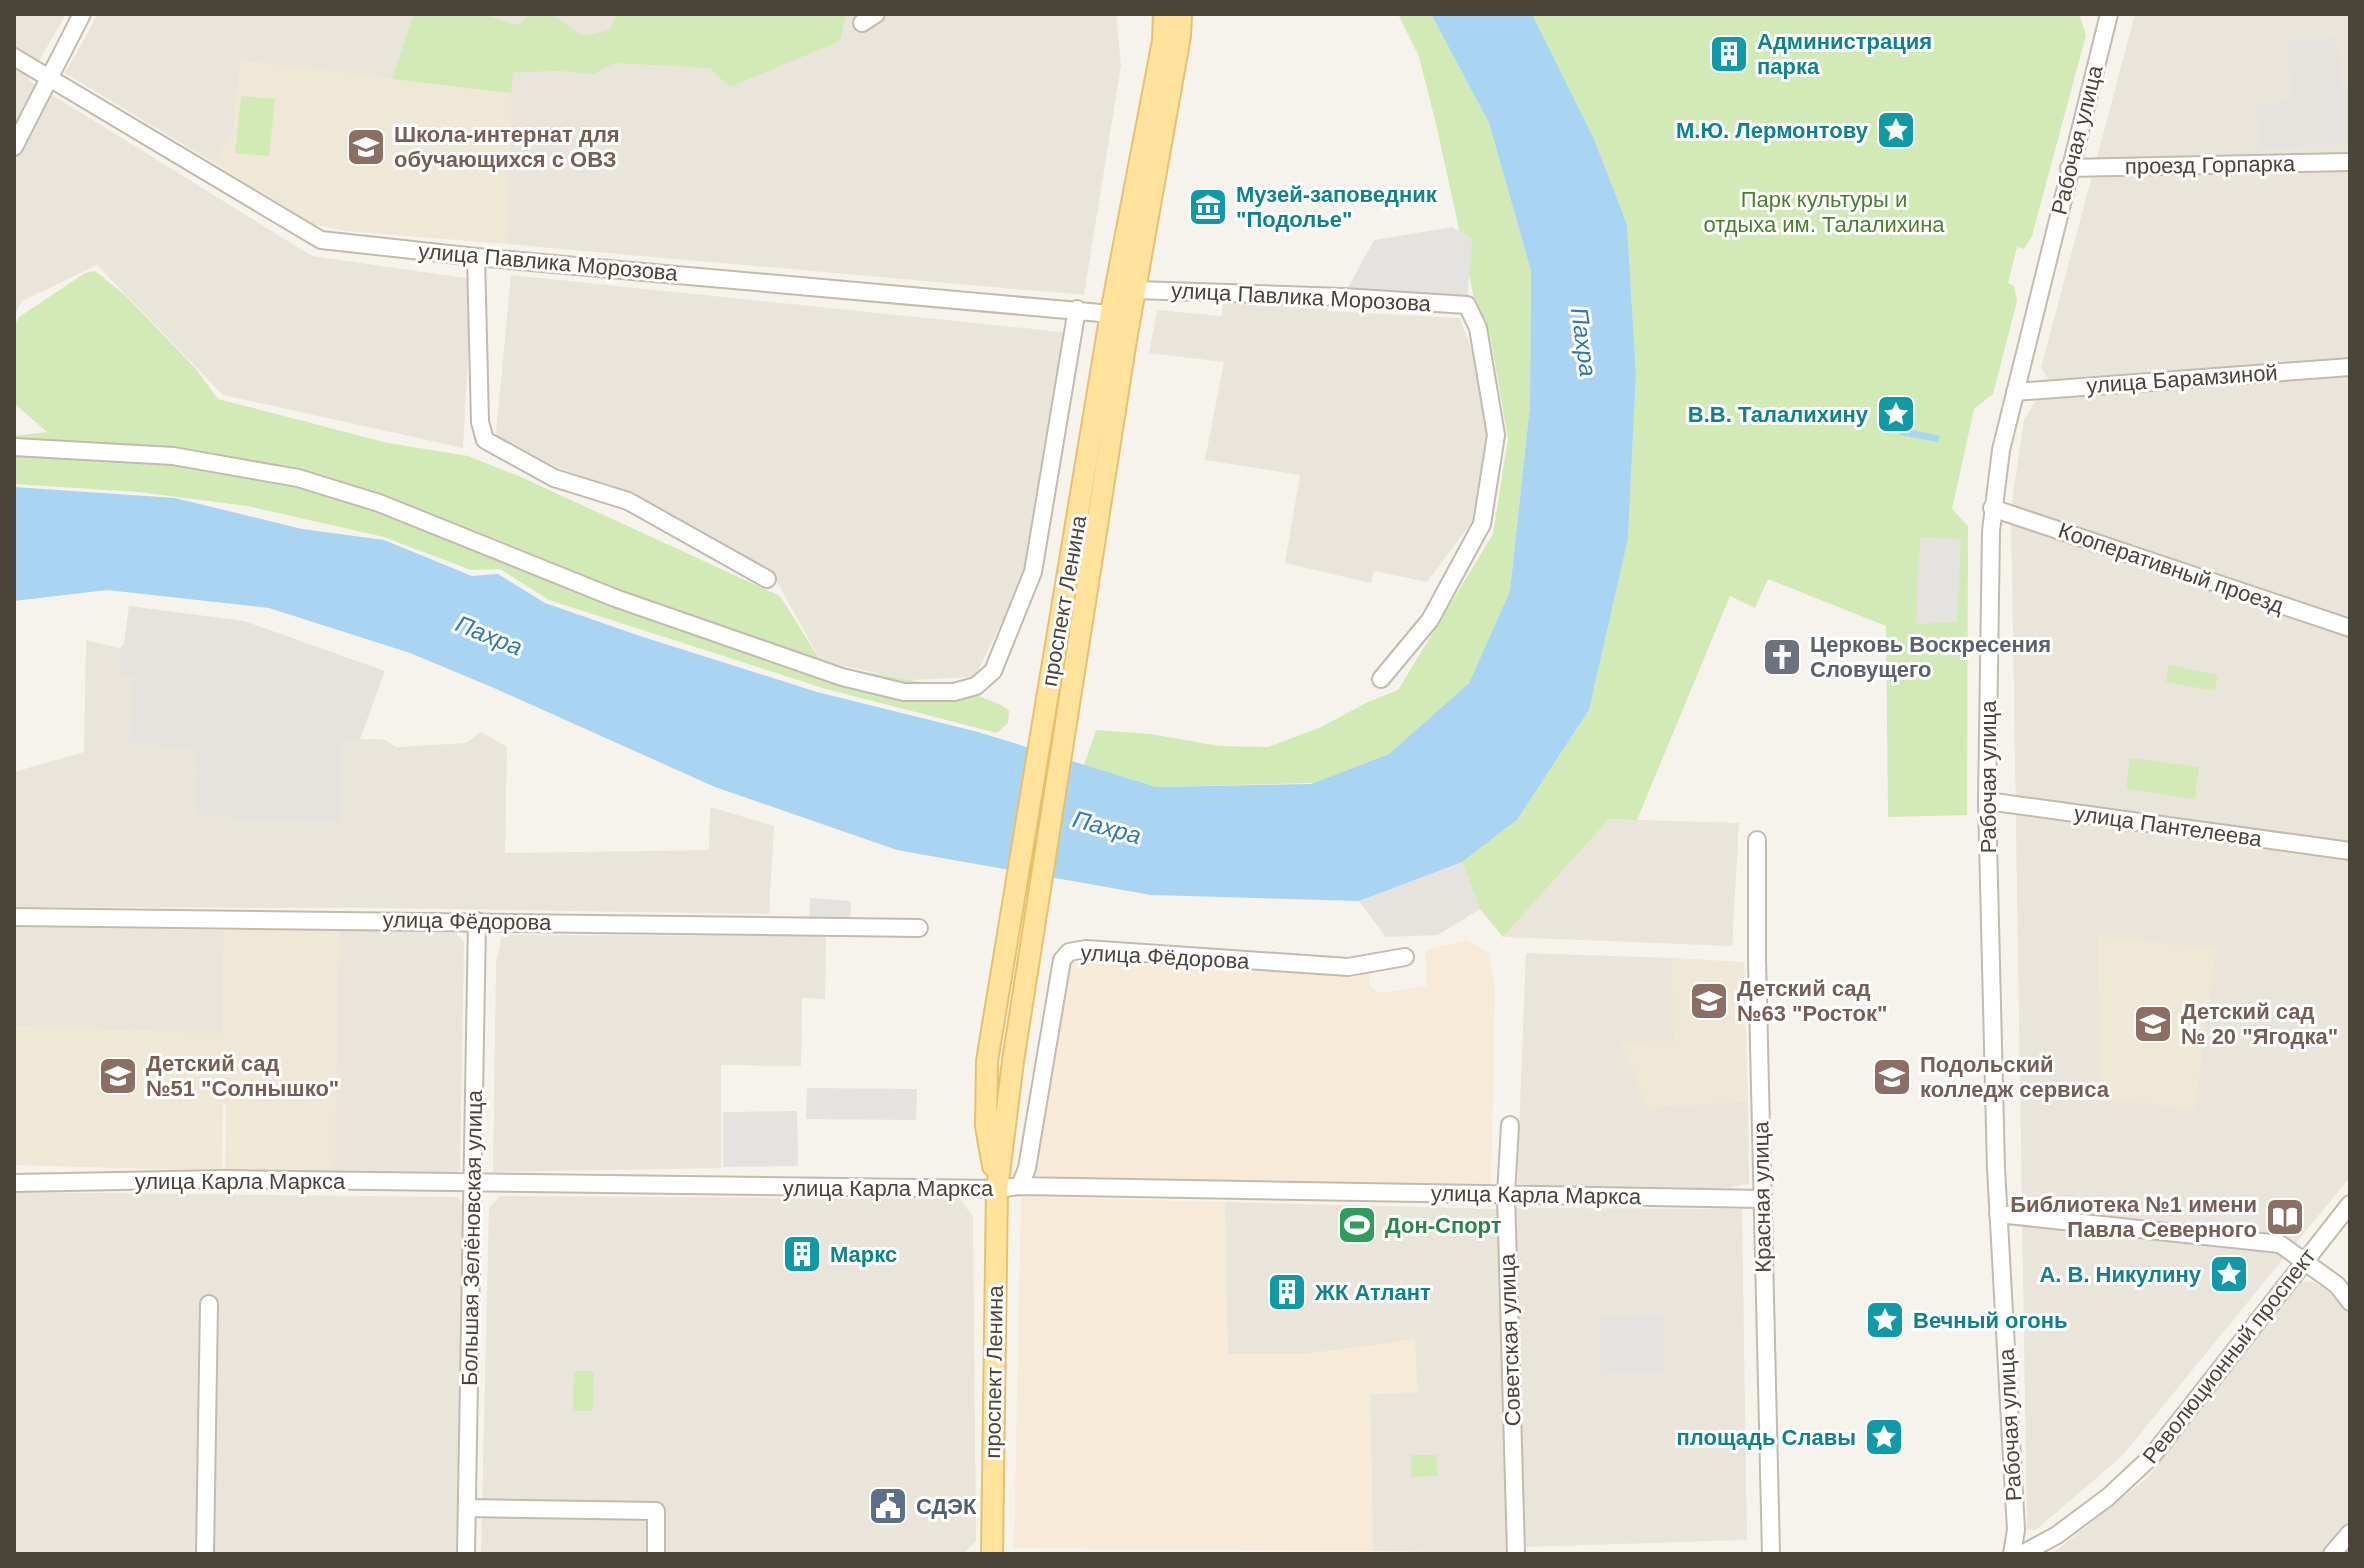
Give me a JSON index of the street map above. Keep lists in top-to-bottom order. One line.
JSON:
{"streets":{"main road":["проспект Ленина"],"street":["Рабочая улица","проезд Горпарка","улица Павлика Морозова","улица Барамзиной","Кооперативный проезд","улица Пантелеева","улица Фёдорова","улица Карла Маркса","Красная улица","Большая Зелёновская улица","Советская улица","Революционный проспект"]},"crossings":[["Рабочая улица","проезд Горпарка"],["Рабочая улица","улица Барамзиной"],["Рабочая улица","Кооперативный проезд"],["Рабочая улица","улица Пантелеева"],["улица Павлика Морозова","проспект Ленина"],["проспект Ленина","улица Карла Маркса"],["улица Фёдорова","улица Карла Маркса"],["улица Фёдорова","Большая Зелёновская улица"],["улица Карла Маркса","Красная улица"],["улица Карла Маркса","Большая Зелёновская улица"],["улица Карла Маркса","Советская улица"]],"water":["Пахра"],"parks":["Парк культуры и отдыха им. Талалихина"],"places":{"building":["Администрация парка","Маркс","ЖК Атлант"],"place":["М.Ю. Лермонтову","В.В. Талалихину","А. В. Никулину","Вечный огонь","площадь Славы"],"school or university":["Школа-интернат для обучающихся с ОВЗ","Детский сад №63 \"Росток\"","Детский сад № 20 \"Ягодка\"","Детский сад №51 \"Солнышко\"","Подольский колледж сервиса"],"museum":["Музей-заповедник \"Подолье\""],"church":["Церковь Воскресения Словущего"],"library":["Библиотека №1 имени Павла Северного"],"sports":["Дон-Спорт"],"public building":["СДЭК"]}}
